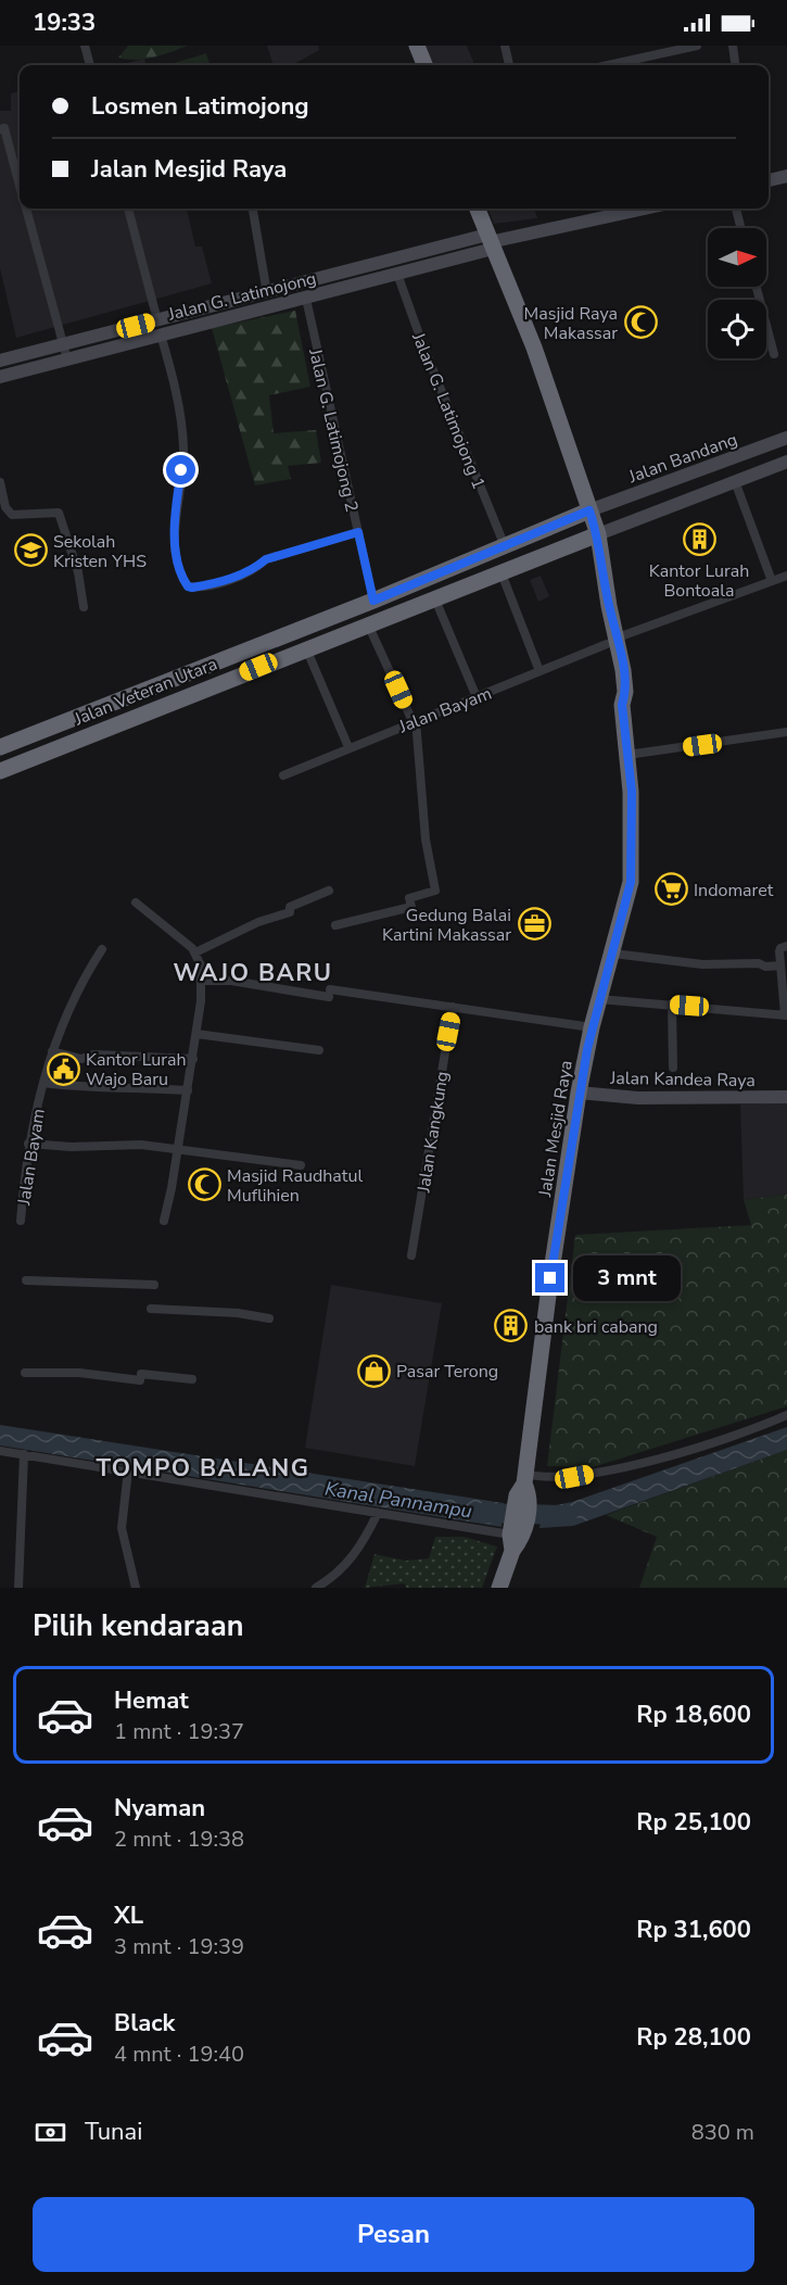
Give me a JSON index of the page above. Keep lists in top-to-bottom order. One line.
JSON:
{"streets":{"highway":["Jalan Veteran Utara","Jalan Mesjid Raya"],"main road":["Jalan G. Latimojong","Jalan Bandang","Jalan Kandea Raya"],"street":["Jalan G. Latimojong 1","Jalan G. Latimojong 2","Jalan Bayam","Jalan Kangkung"]},"crossings":[["Jalan G. Latimojong","Jalan G. Latimojong 1"],["Jalan G. Latimojong","Jalan G. Latimojong 2"],["Jalan G. Latimojong","Jalan Mesjid Raya"],["Jalan G. Latimojong 1","Jalan Veteran Utara"],["Jalan G. Latimojong 2","Jalan Veteran Utara"],["Jalan Bandang","Jalan Veteran Utara"],["Jalan Bandang","Jalan Mesjid Raya"],["Jalan Veteran Utara","Jalan Mesjid Raya"],["Jalan Bayam","Jalan Mesjid Raya"],["Jalan Kandea Raya","Jalan Mesjid Raya"]],"districts":["WAJO BARU","TOMPO BALANG"],"water":["Kanal Pannampu"],"places":{"mosque":["Masjid Raya Makassar","Masjid Raudhatul Muflihien"],"building":["Kantor Lurah Bontoala","bank bri cabang"],"school or university":["Sekolah Kristen YHS"],"supermarket":["Indomaret"],"office":["Gedung Balai Kartini Makassar"],"public building":["Kantor Lurah Wajo Baru"],"shop":["Pasar Terong"]},"north":"right","page":{"status":"19:33","banner":["Losmen Latimojong","Jalan Mesjid Raya"],"bubble":"3 mnt","heading":"Pilih kendaraan","list":[{"name":"Hemat","note":"1 mnt · 19:37","value":"Rp 18,600"},{"name":"Nyaman","note":"2 mnt · 19:38","value":"Rp 25,100"},{"name":"XL","note":"3 mnt · 19:39","value":"Rp 31,600"},{"name":"Black","note":"4 mnt · 19:40","value":"Rp 28,100"}],"pay":["Tunai","830 m"],"buttons":"Pesan"}}
